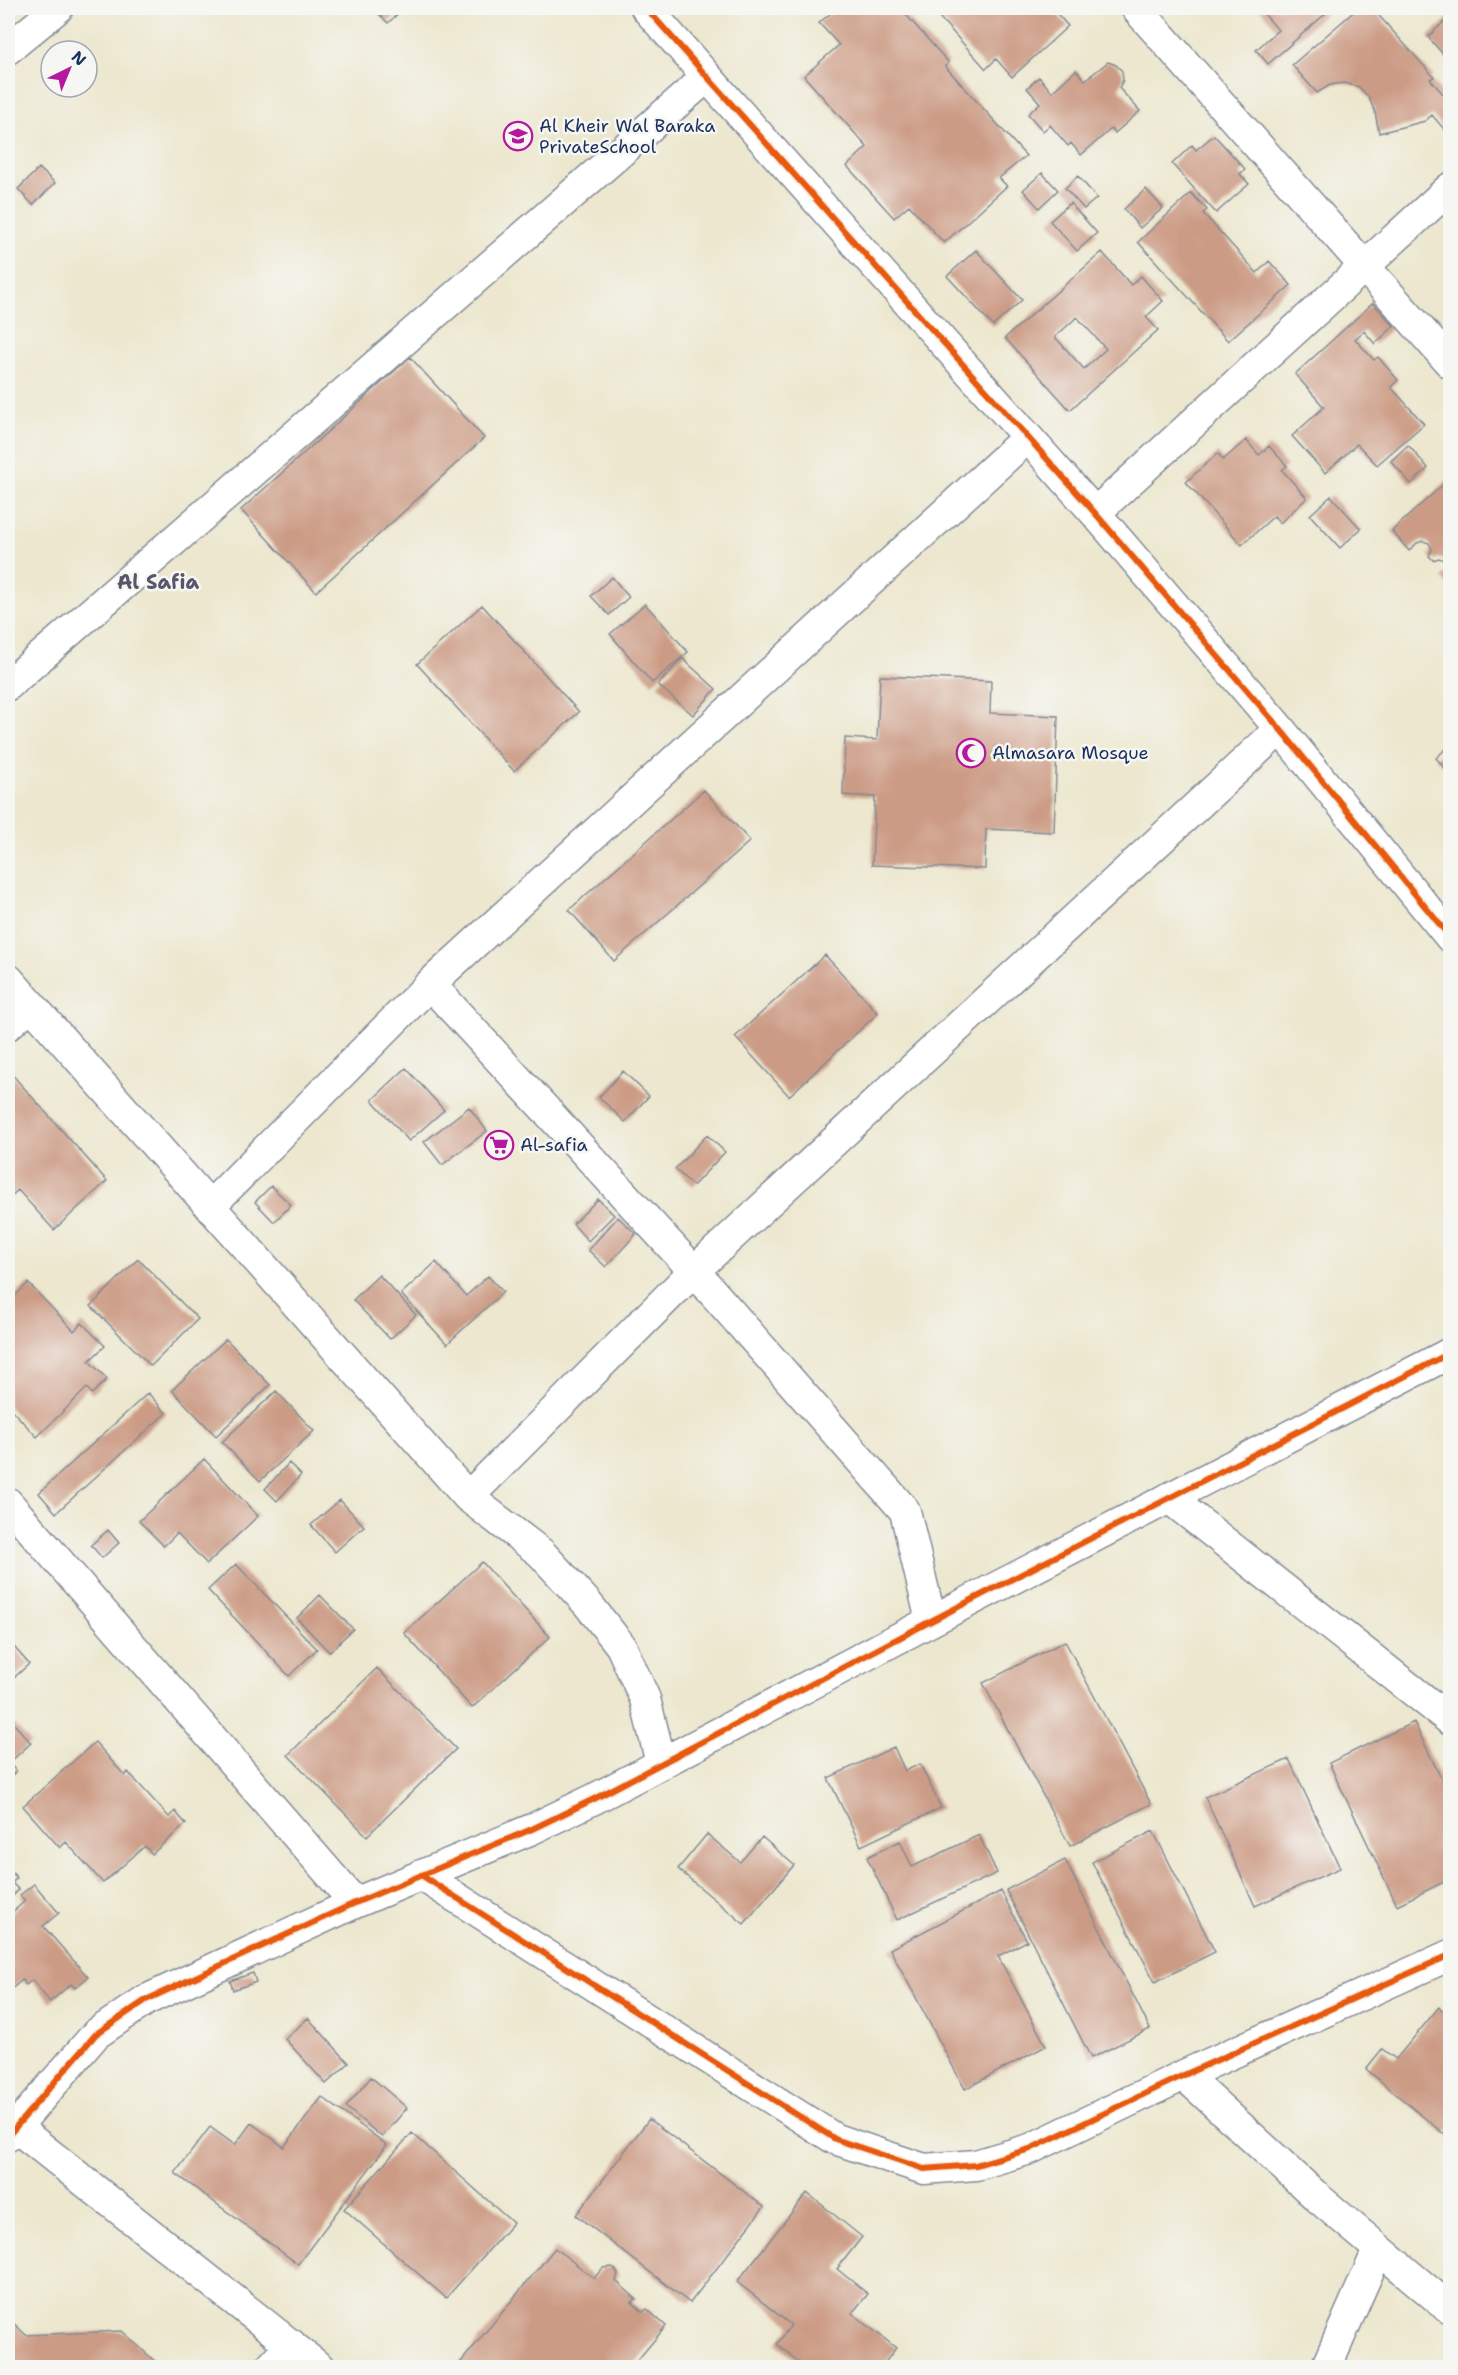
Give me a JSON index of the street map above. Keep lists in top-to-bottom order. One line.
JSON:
{"districts":["Al Safia"],"places":{"school or university":["Al Kheir Wal Baraka PrivateSchool"],"mosque":["Almasara Mosque"],"supermarket":["Al-safia"]},"north":"top right"}
